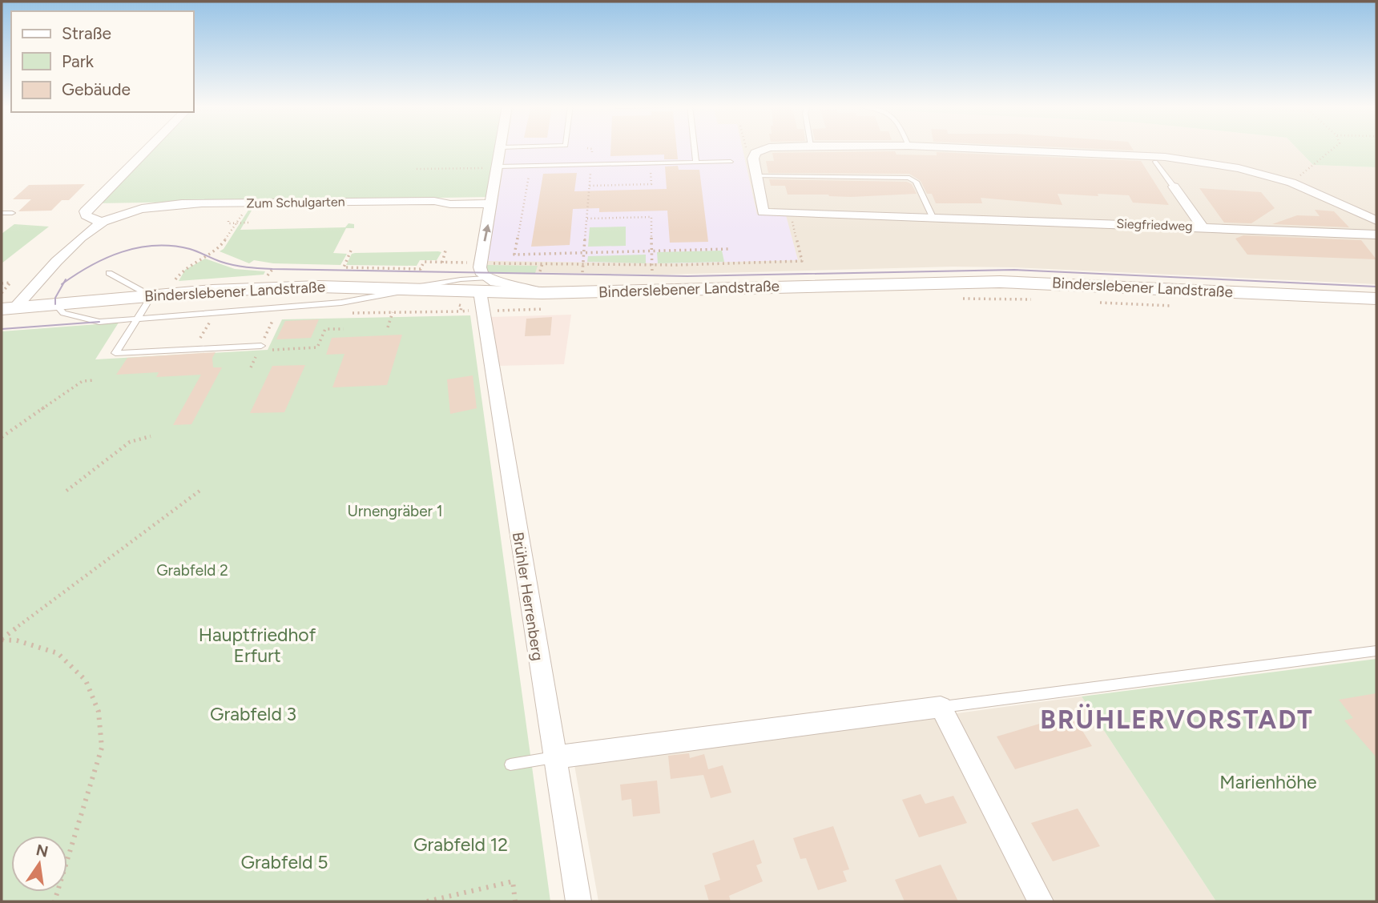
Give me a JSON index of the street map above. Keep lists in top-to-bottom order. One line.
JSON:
{"streets":{"main road":["Binderslebener Landstraße"],"street":["Zum Schulgarten","Siegfriedweg","Brühler Herrenberg"]},"crossings":[["Zum Schulgarten","Binderslebener Landstraße"],["Binderslebener Landstraße","Brühler Herrenberg"]],"districts":["BRÜHLERVORSTADT"],"parks":["Urnengräber 1","Grabfeld 2","Hauptfriedhof Erfurt","Grabfeld 3","Marienhöhe","Grabfeld 12","Grabfeld 5"],"legend":["Straße","Park","Gebäude"],"north":"top"}
